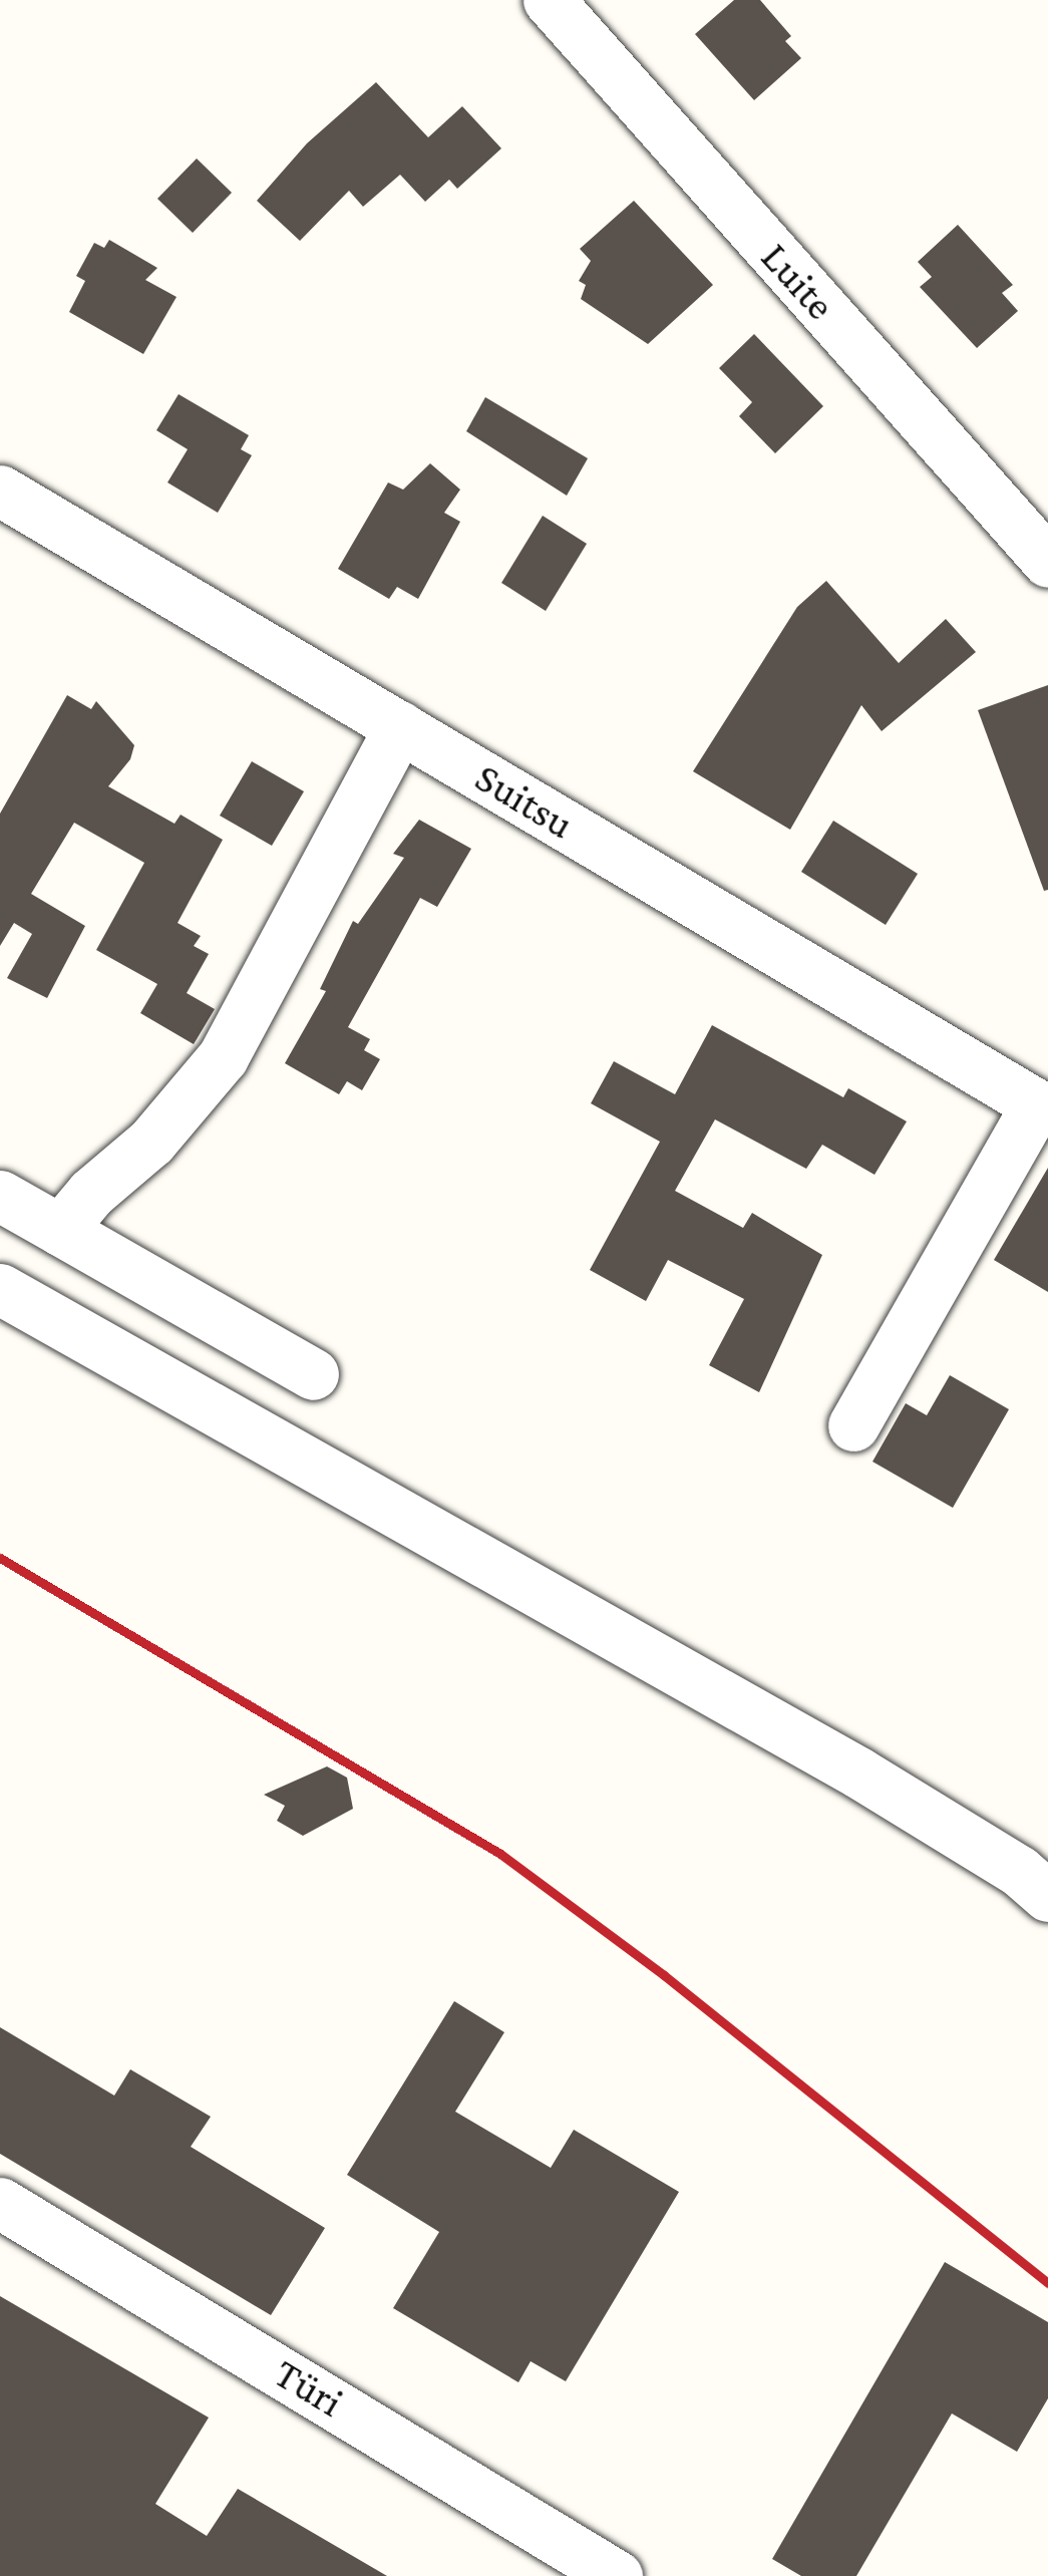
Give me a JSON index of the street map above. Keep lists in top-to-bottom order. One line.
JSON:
{"streets":{"street":["Luite","Suitsu","Türi"]}}
